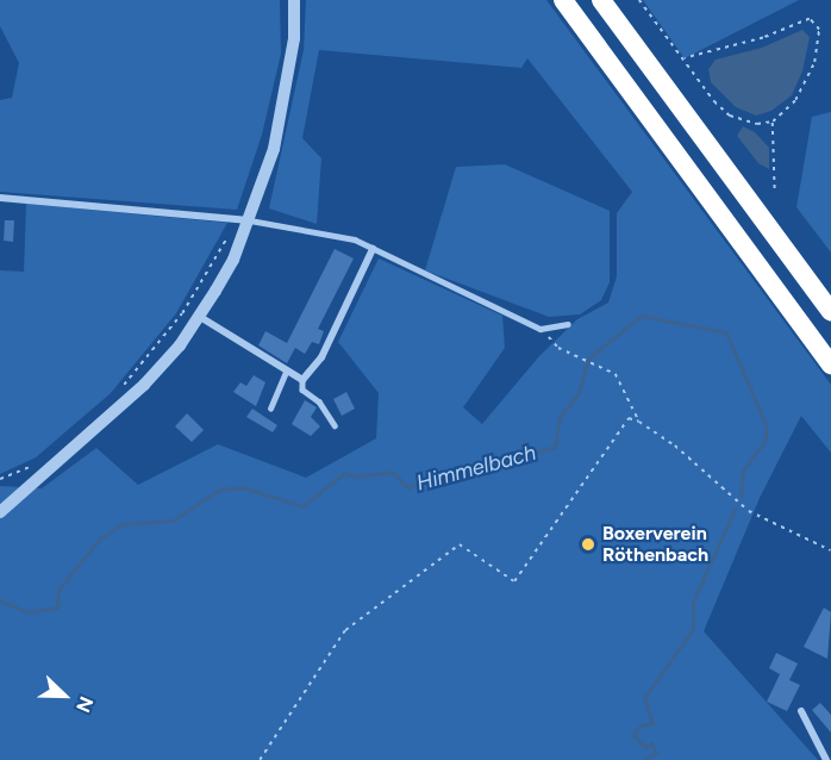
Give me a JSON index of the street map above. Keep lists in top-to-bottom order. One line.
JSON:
{"water":["Himmelbach"],"places":["Boxerverein Röthenbach"],"north":"bottom right"}
